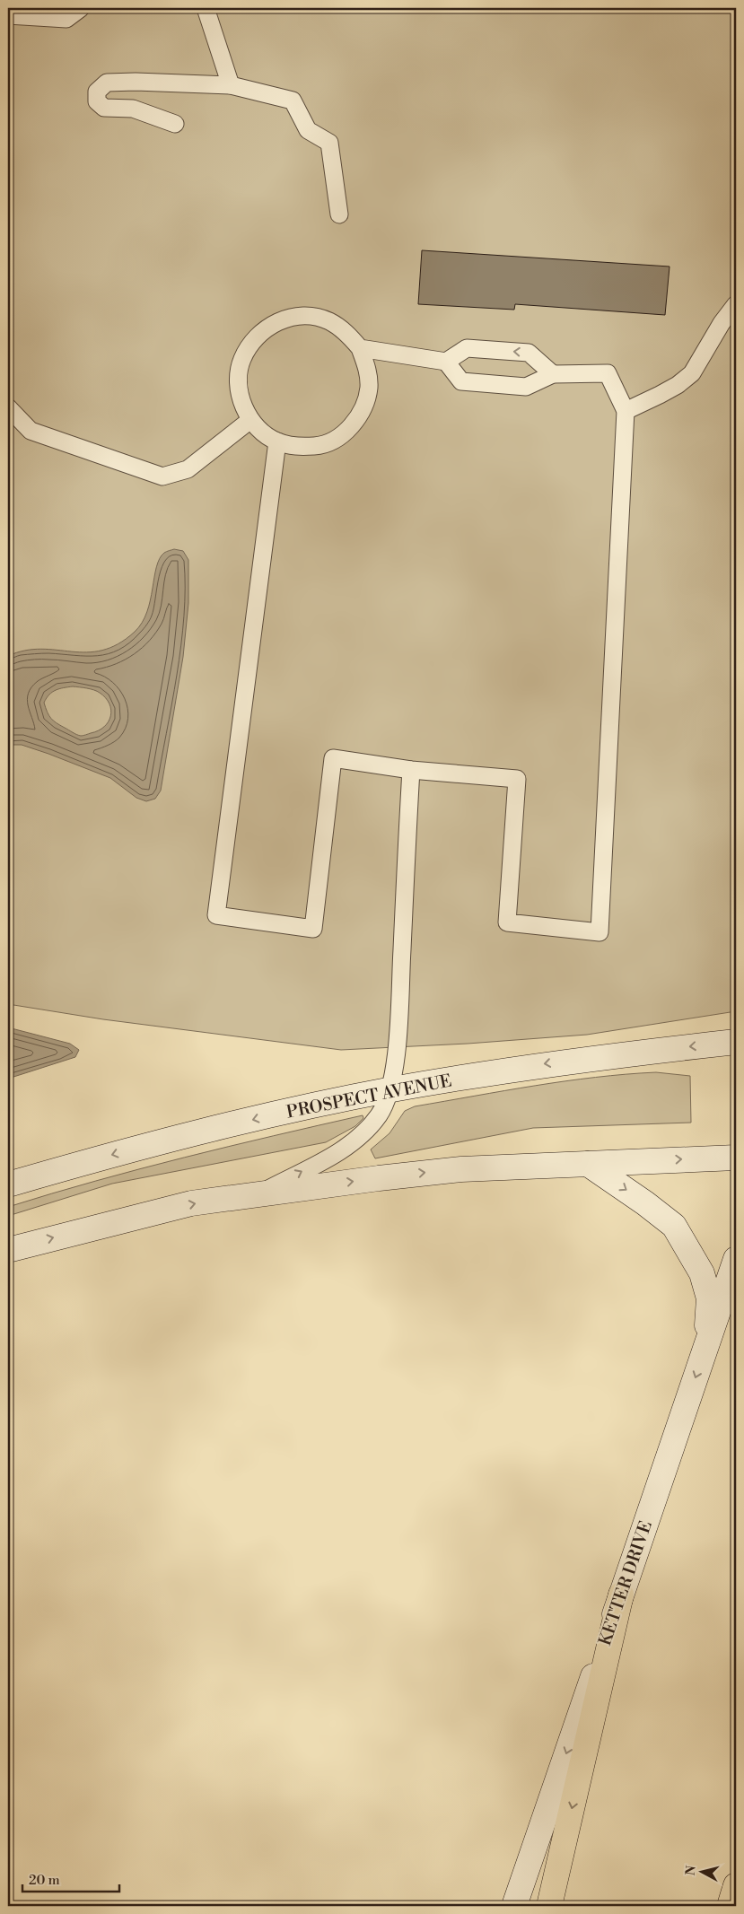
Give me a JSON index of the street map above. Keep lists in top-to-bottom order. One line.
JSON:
{"streets":{"main road":["PROSPECT AVENUE","KETTER DRIVE"]},"one_way":["KETTER DRIVE"],"scale_bar":"20 m","north":"left"}
